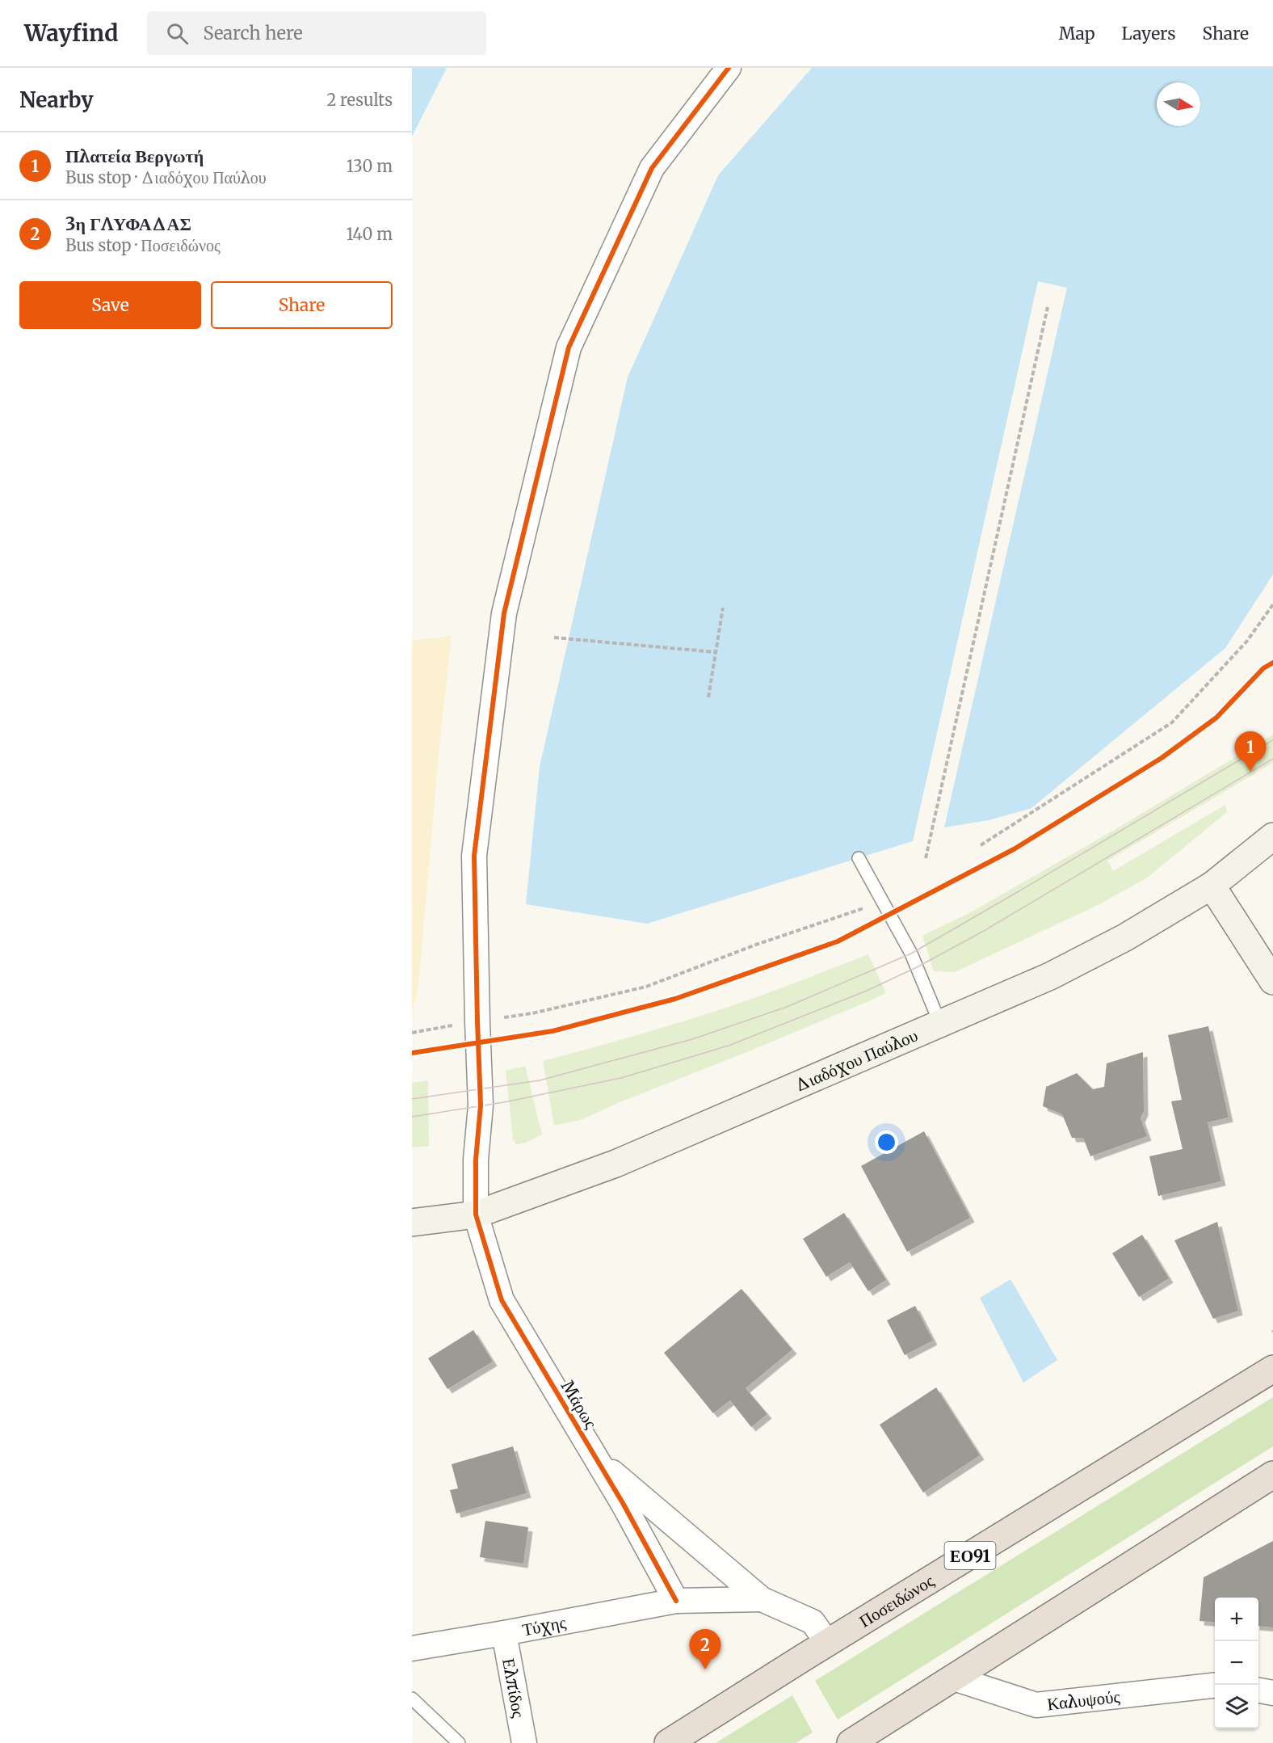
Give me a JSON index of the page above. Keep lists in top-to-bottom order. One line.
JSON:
{"streets":{"highway":["ΕΟ91","Ποσειδώνος"],"street":["Διαδόχου Παύλου","Μάρως","Τύχης","Ελπίδος","Καλυψούς"]},"crossings":[["Διαδόχου Παύλου","Μάρως"],["Μάρως","Ποσειδώνος"],["Μάρως","Τύχης"],["Τύχης","Ελπίδος"]],"north":"right","page":{"header":"Wayfind","search":"Search here","nav":["Map","Layers","Share"],"heading":["Nearby","2 results"],"list":[{"mark":"1","name":"Πλατεία Βεργωτή","note":"Bus stop · Διαδόχου Παύλου","value":"130 m"},{"mark":"2","name":"3η ΓΛΥΦΑΔΑΣ","note":"Bus stop · Ποσειδώνος","value":"140 m"}],"buttons":["Save","Share"],"pins":["1","2"],"map_buttons":["+","−"]}}
